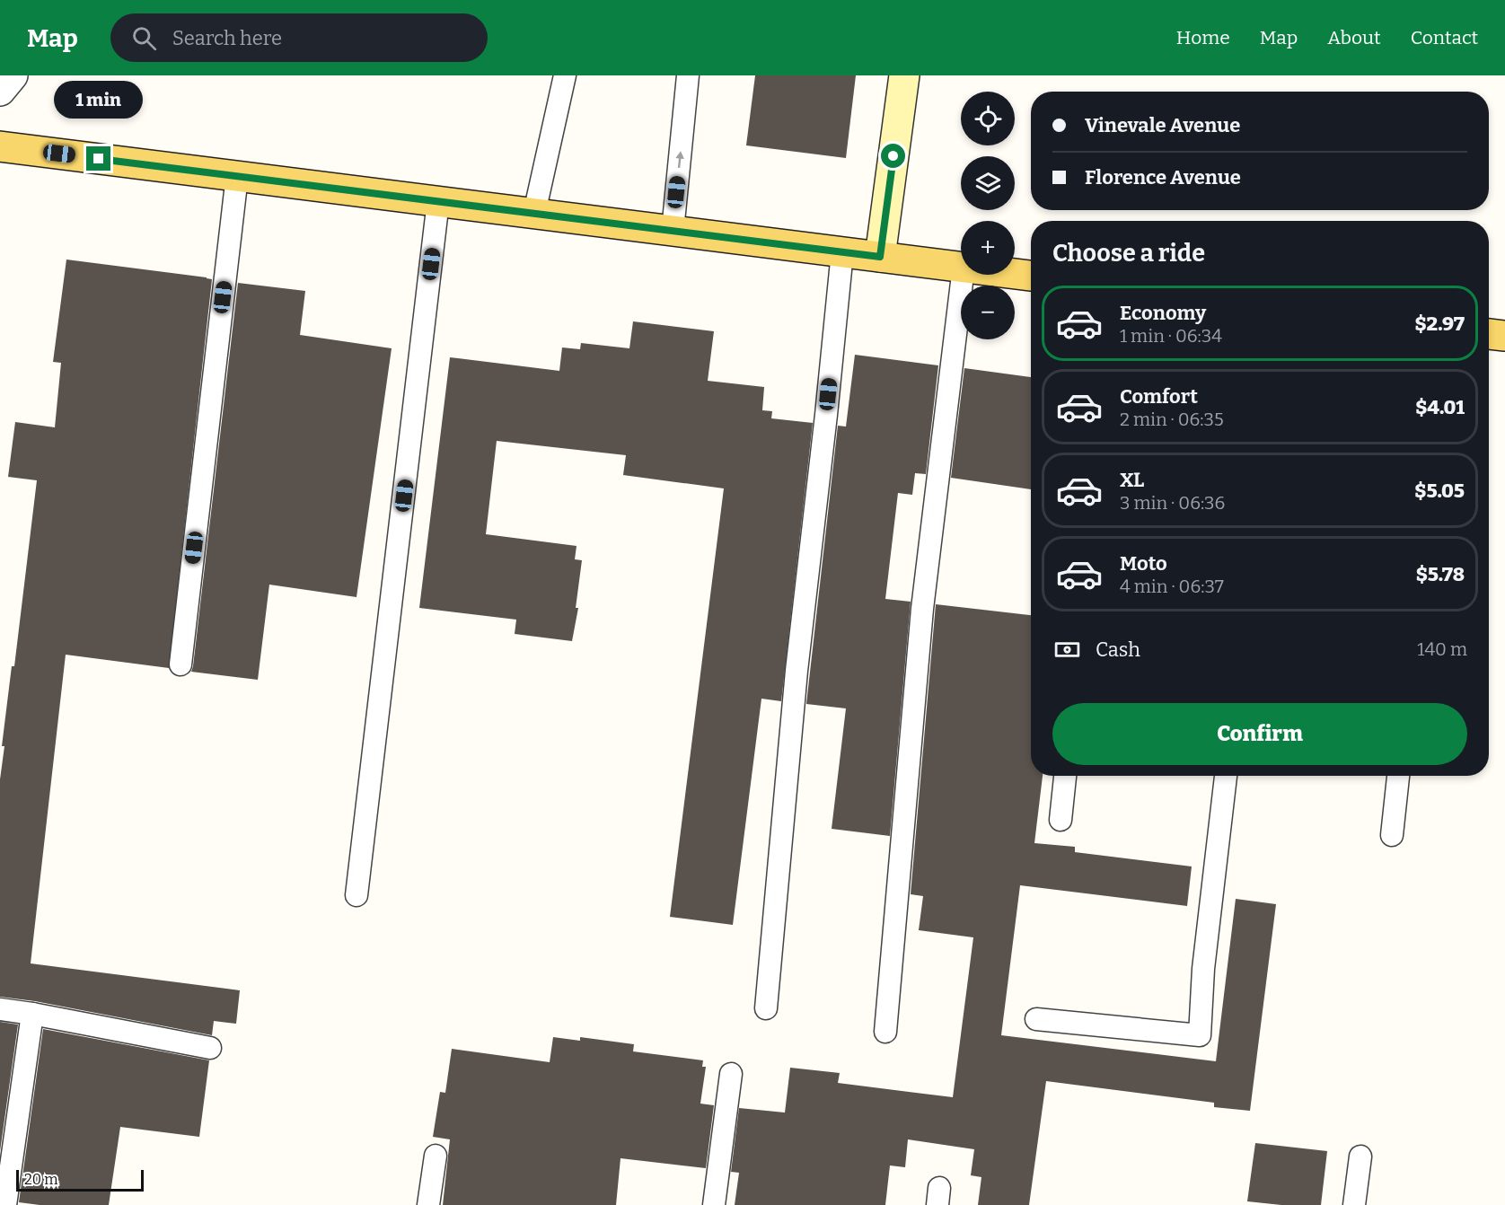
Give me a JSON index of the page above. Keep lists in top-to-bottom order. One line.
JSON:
{"scale_bar":"20 m","page":{"header":"Map","search":"Search here","nav":["Home","Map","About","Contact"],"bubble":"1 min","map_buttons":["+","−"],"banner":["Vinevale Avenue","Florence Avenue"],"heading":"Choose a ride","list":[{"name":"Economy","note":"1 min · 06:34","value":"$2.97"},{"name":"Comfort","note":"2 min · 06:35","value":"$4.01"},{"name":"XL","note":"3 min · 06:36","value":"$5.05"},{"name":"Moto","note":"4 min · 06:37","value":"$5.78"}],"pay":["Cash","140 m"],"buttons":"Confirm","scale":"20 m"}}
